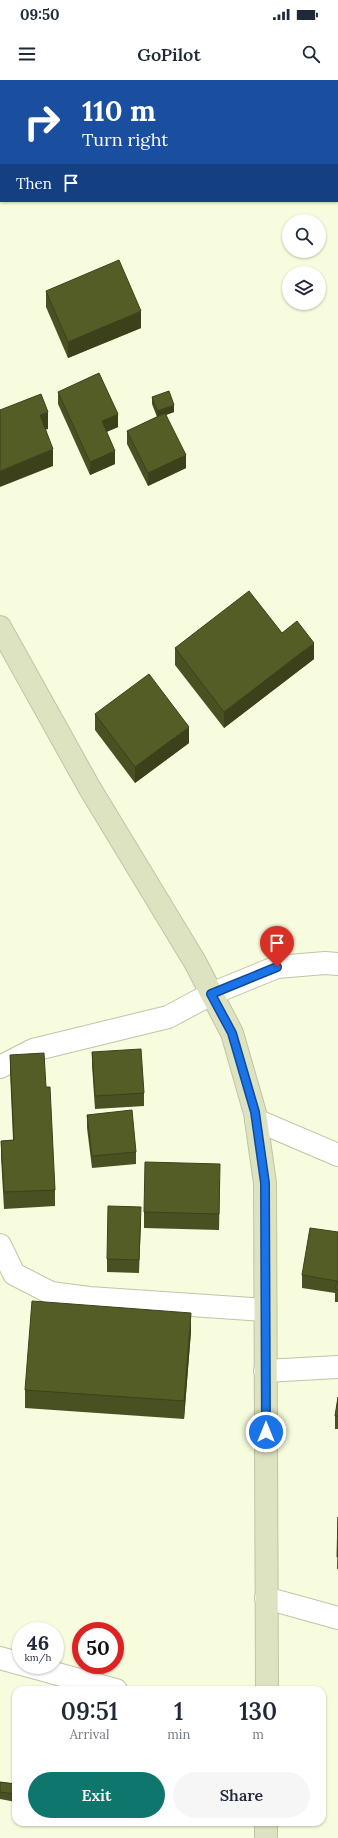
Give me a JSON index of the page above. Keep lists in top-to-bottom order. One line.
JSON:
{"page":{"status":"09:50","header":"GoPilot","turn":["110 m","Turn right"],"then":"Then","speed":"46 km/h","limit":"50","eta":["09:51","Arrival","1","min","130","m"],"buttons":["Exit","Share"]}}
